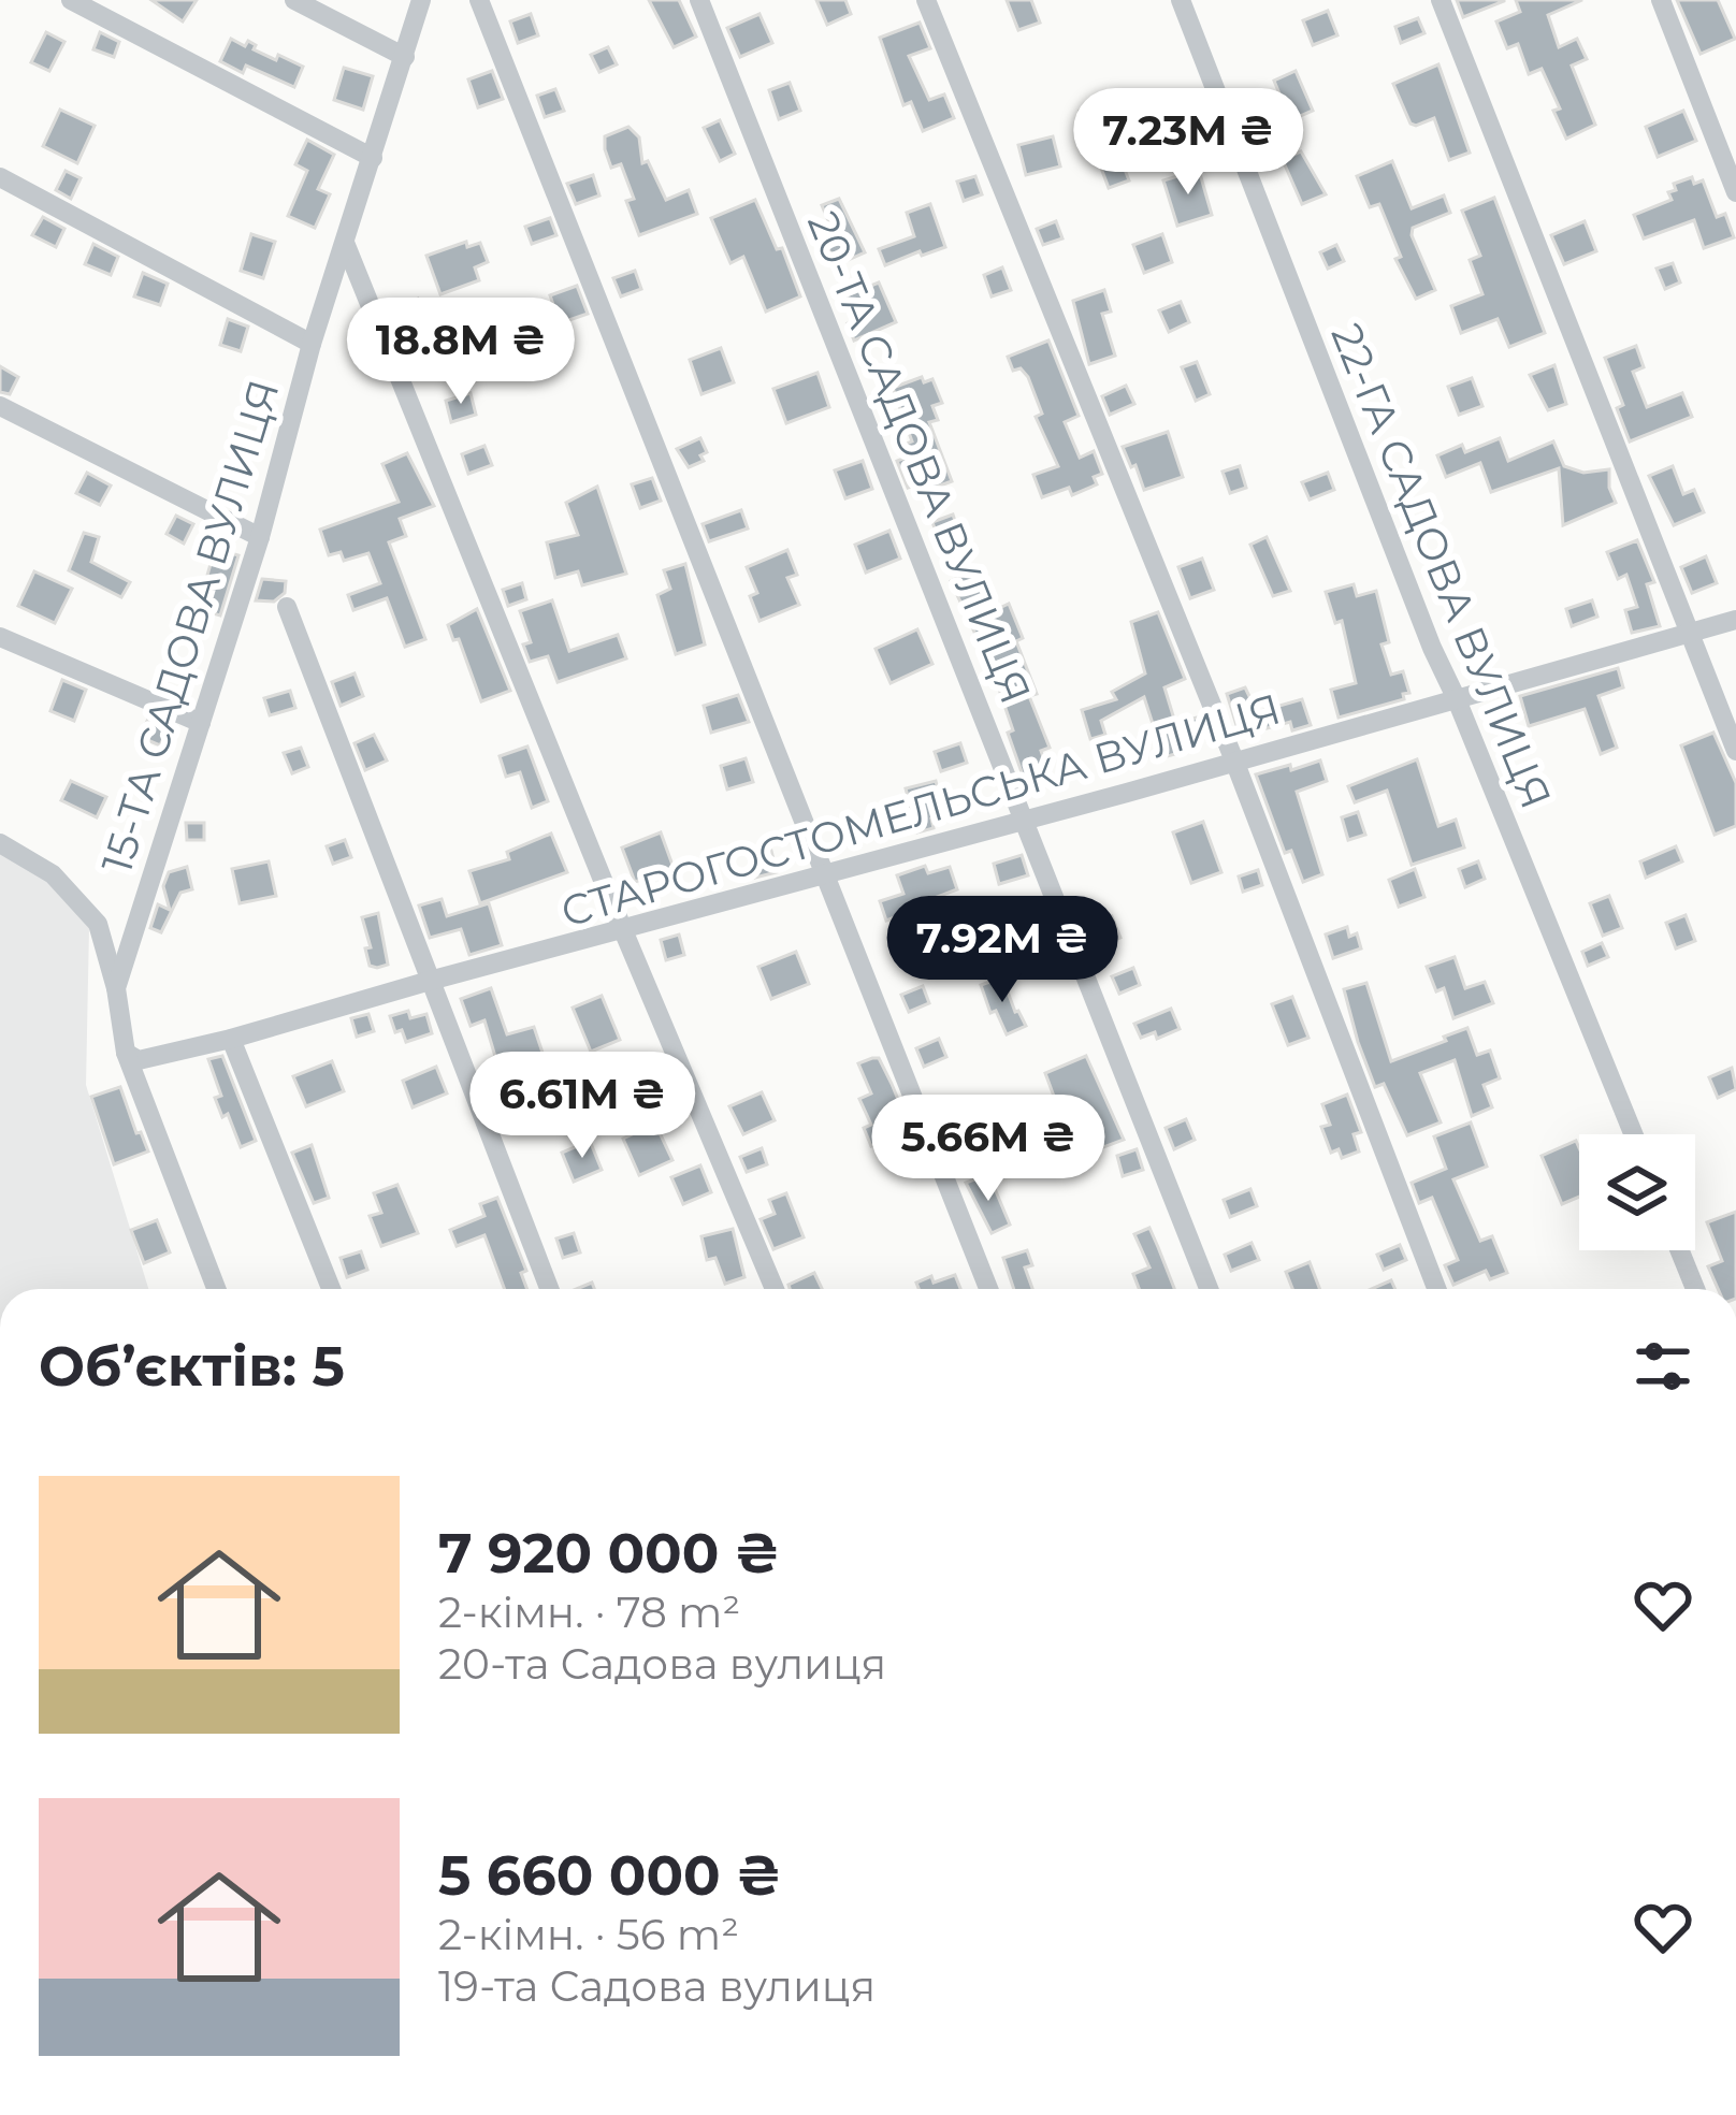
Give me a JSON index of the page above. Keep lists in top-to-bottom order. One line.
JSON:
{"streets":{"street":["20-ТА САДОВА ВУЛИЦЯ","22-ГА САДОВА ВУЛИЦЯ","15-ТА САДОВА ВУЛИЦЯ","СТАРОГОСТОМЕЛЬСЬКА ВУЛИЦЯ"]},"crossings":[["20-ТА САДОВА ВУЛИЦЯ","СТАРОГОСТОМЕЛЬСЬКА ВУЛИЦЯ"],["22-ГА САДОВА ВУЛИЦЯ","СТАРОГОСТОМЕЛЬСЬКА ВУЛИЦЯ"],["15-ТА САДОВА ВУЛИЦЯ","СТАРОГОСТОМЕЛЬСЬКА ВУЛИЦЯ"]],"page":{"price":["7.23M ₴","18.8M ₴","7.92M ₴","6.61M ₴","5.66M ₴"],"heading":"Об’єктів: 5","list":[{"name":"7 920 000 ₴","note":"2-кімн. · 78 m² · 20-та Садова вулиця"},{"name":"5 660 000 ₴","note":"2-кімн. · 56 m² · 19-та Садова вулиця"}]}}
